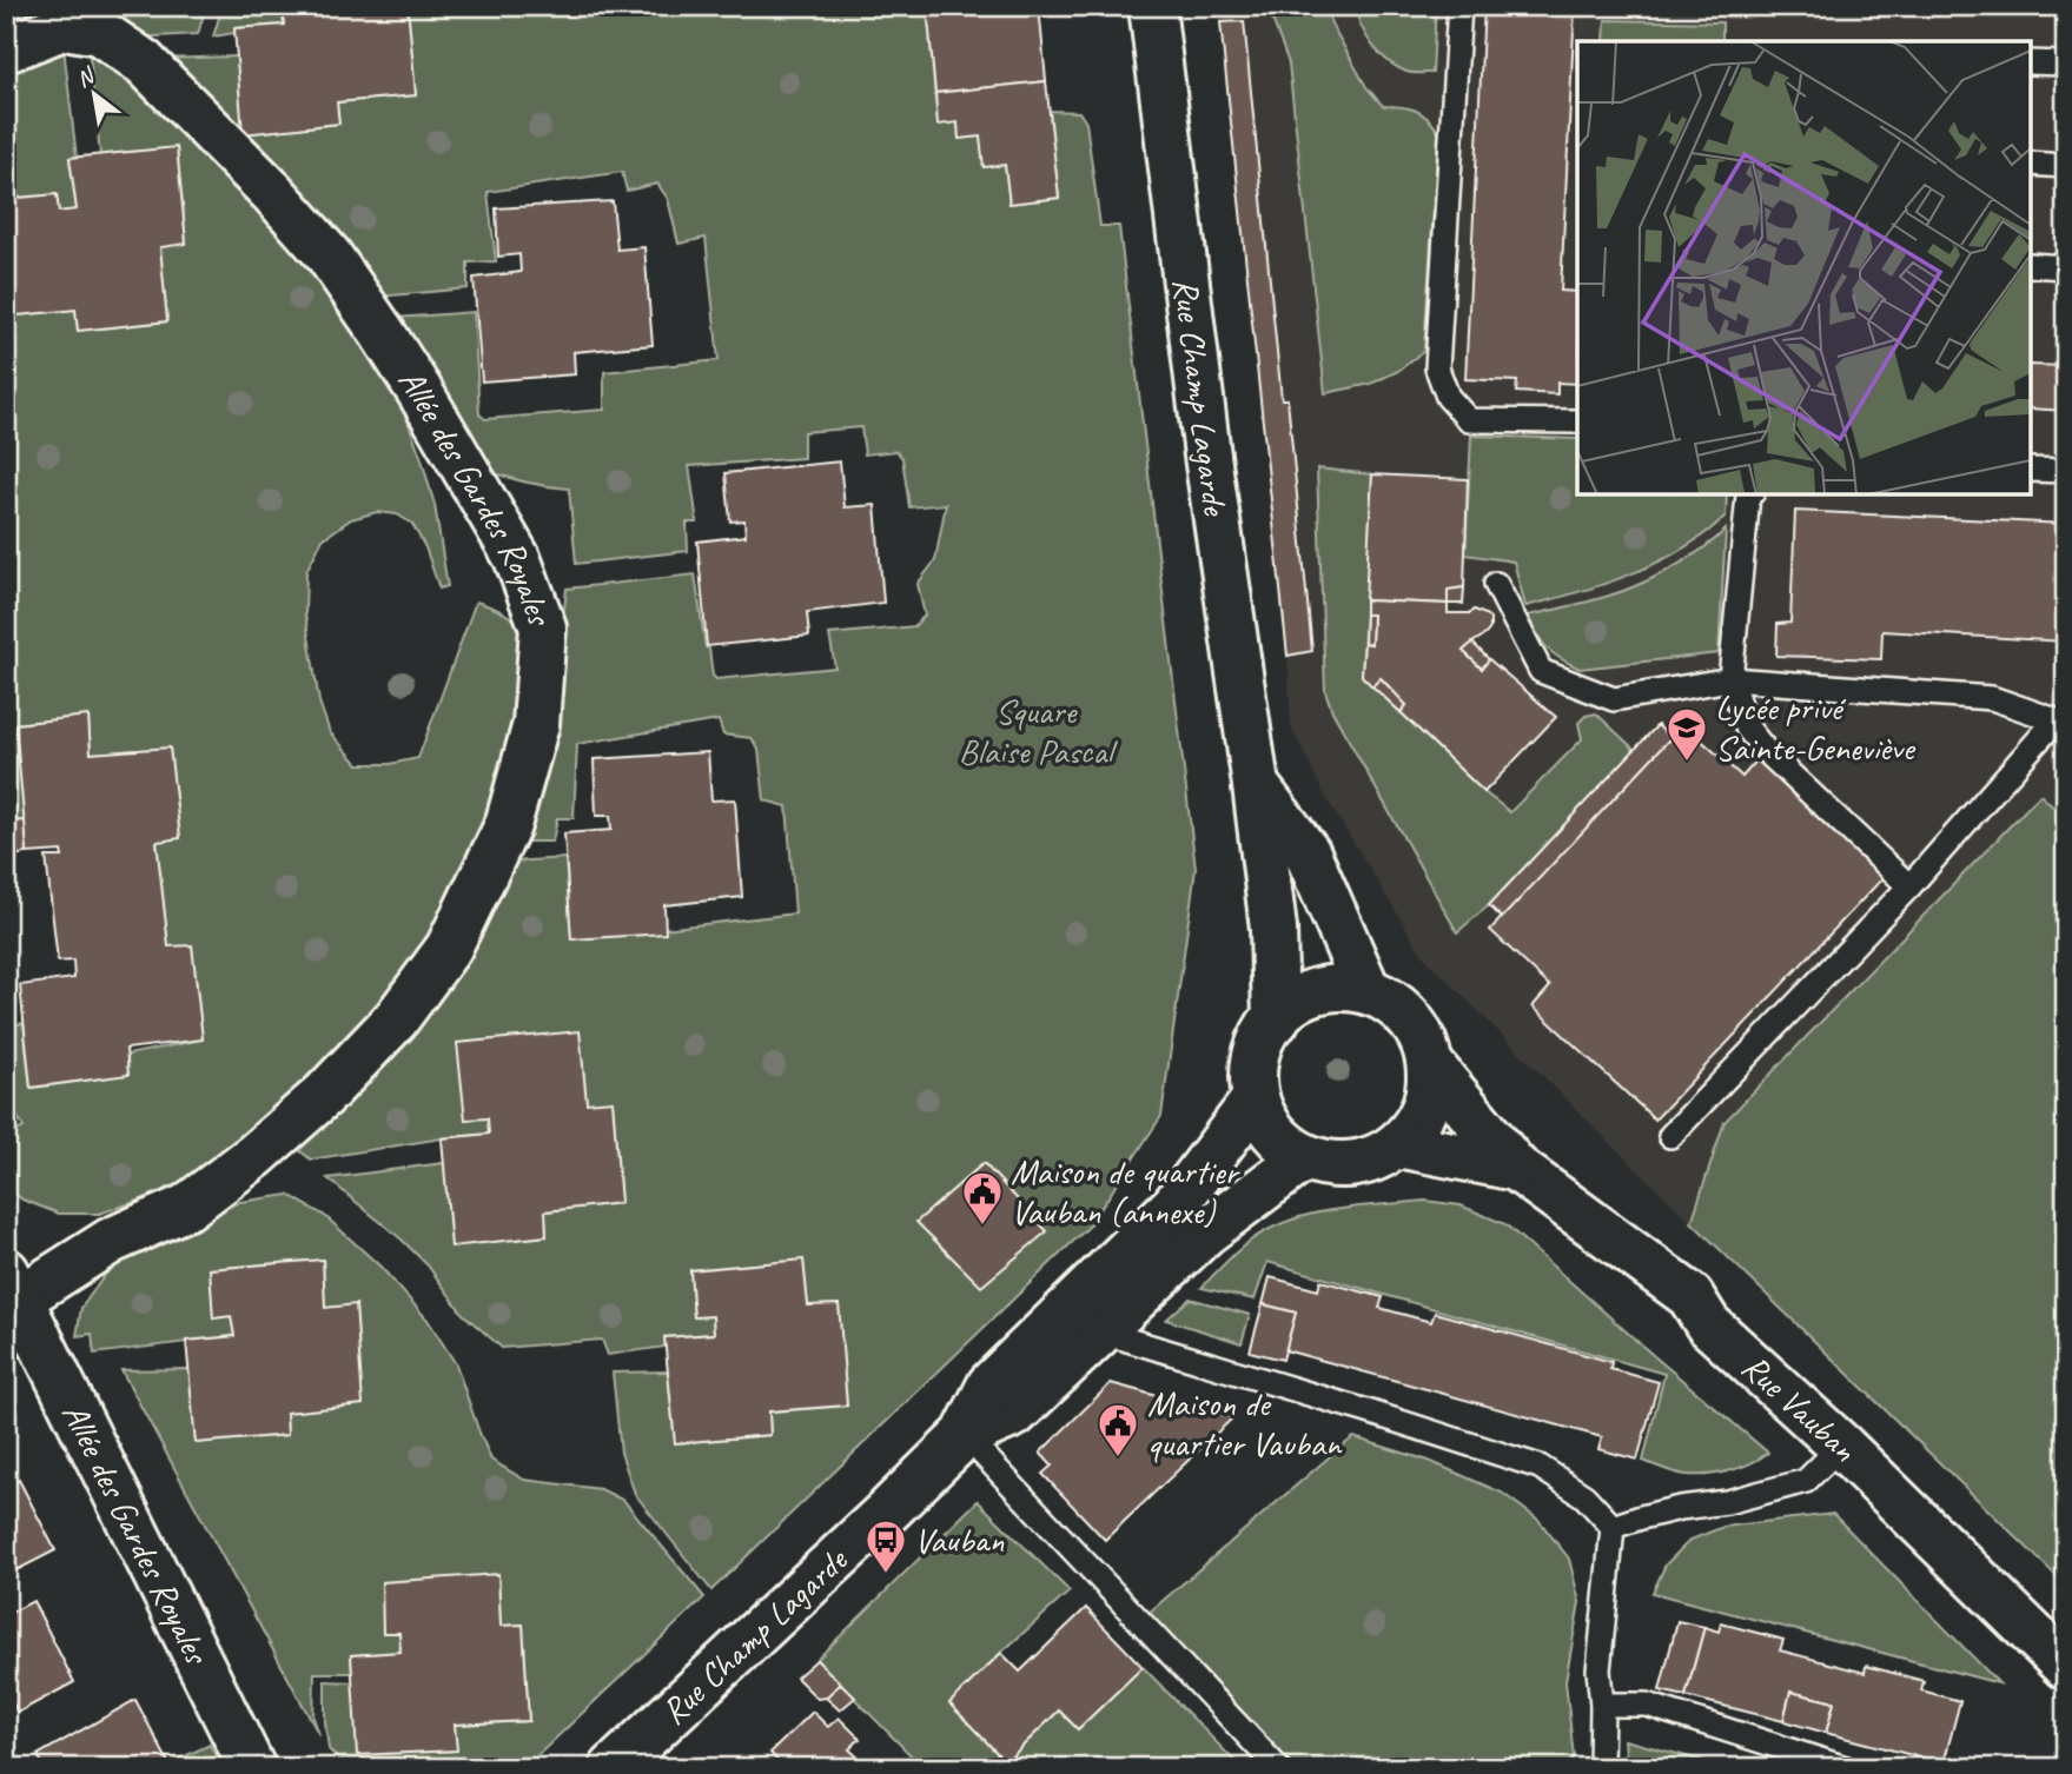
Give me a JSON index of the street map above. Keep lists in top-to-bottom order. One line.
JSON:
{"streets":{"main road":["Rue Champ Lagarde","Allée des Gardes Royales","Rue Vauban"]},"crossings":[["Rue Champ Lagarde","Rue Vauban"]],"parks":["Square Blaise Pascal"],"places":{"school or university":["Lycée privé Sainte-Geneviève"],"public building":["Maison de quartier Vauban (annexe)","Maison de quartier Vauban"],"bus stop":["Vauban"]},"north":"top left"}
